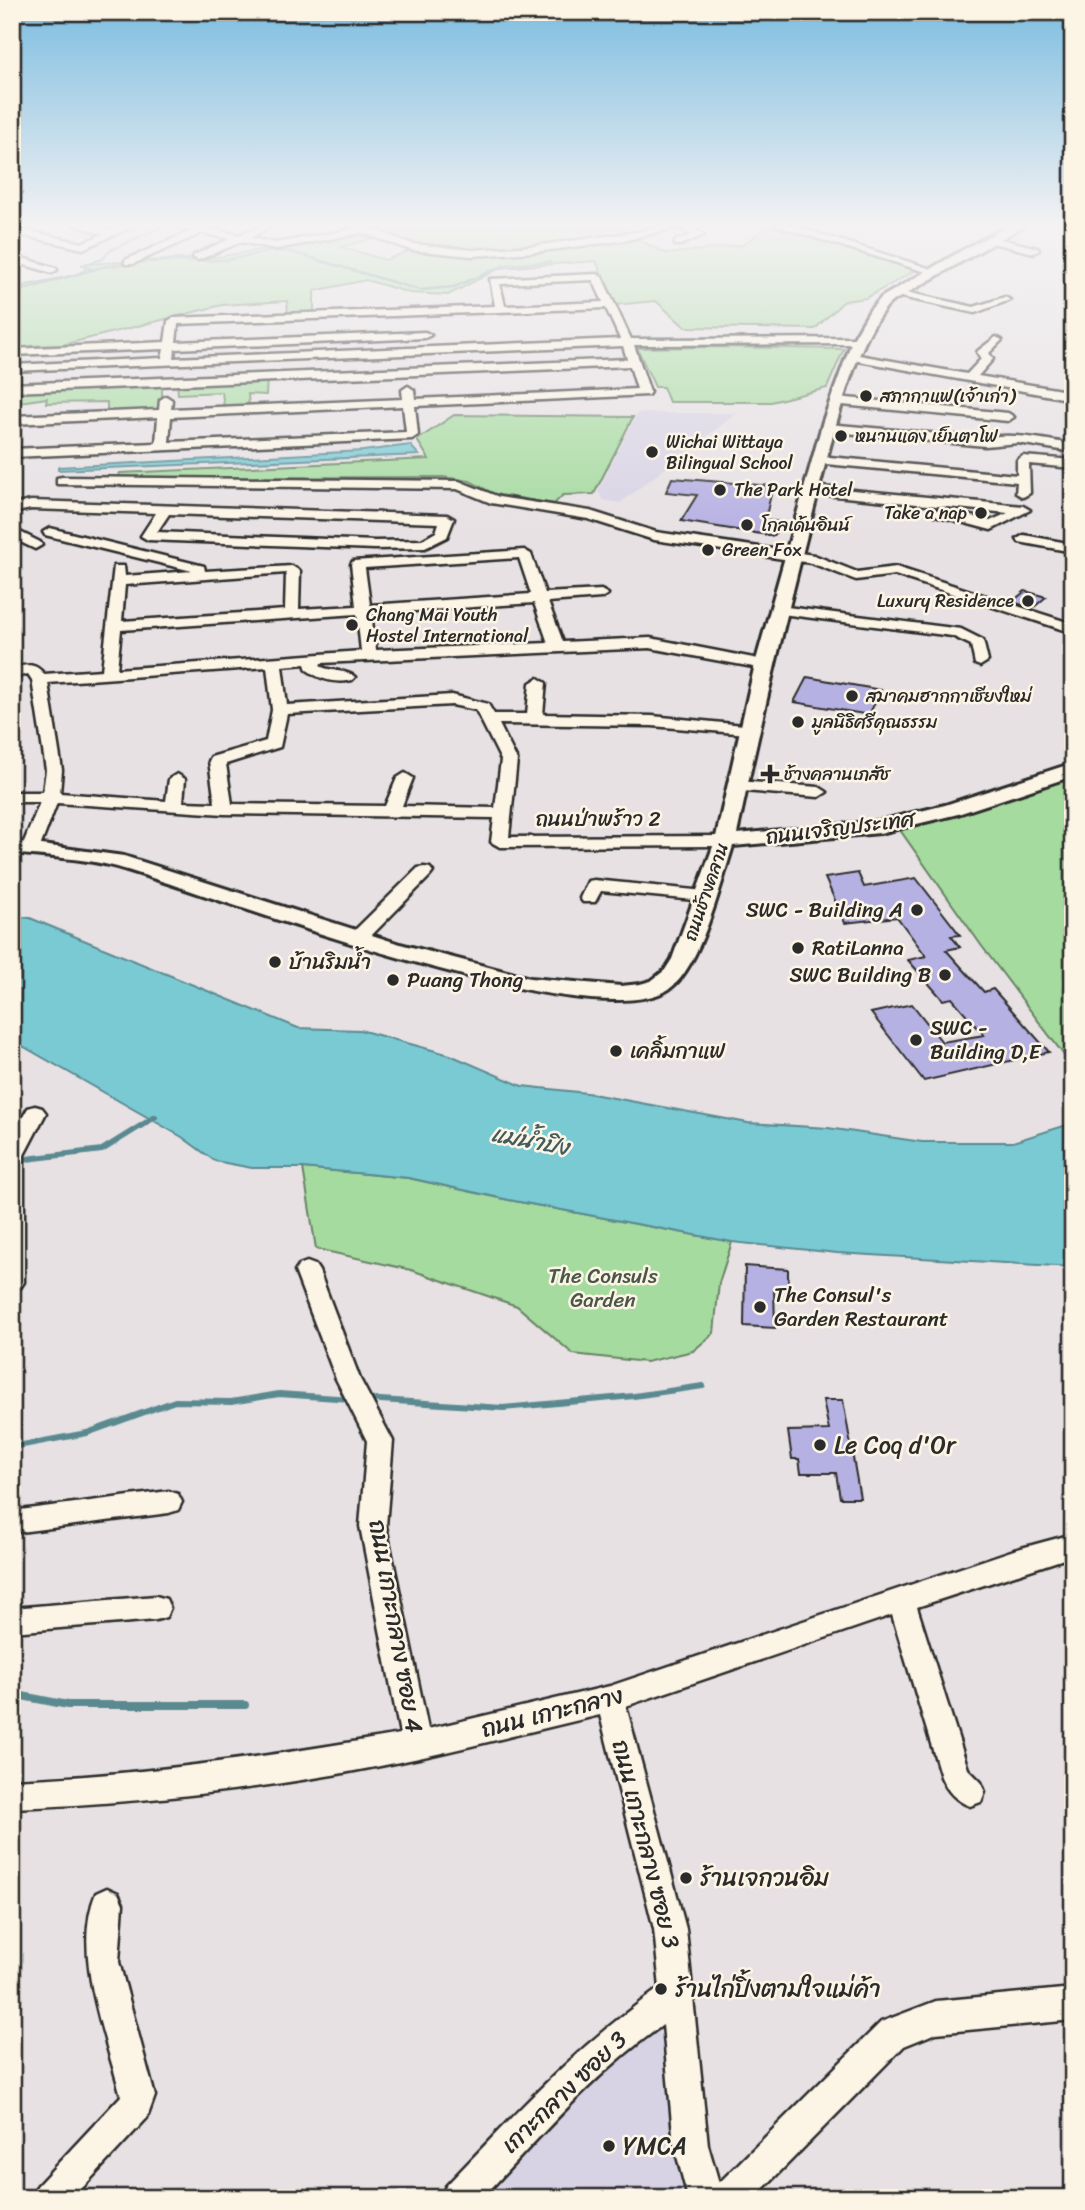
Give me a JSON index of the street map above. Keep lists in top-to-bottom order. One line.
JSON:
{"streets":{"street":["ถนนป่าพร้าว 2","ถนนเจริญประเทศ","ถนนช้างคลาน","ถนน เกาะกลาง ซอย 4","ถนน เกาะกลาง","ถนน เกาะกลาง ซอย 3","เกาะกลาง ซอย 3"]},"crossings":[["ถนนป่าพร้าว 2","ถนนเจริญประเทศ"],["ถนนป่าพร้าว 2","ถนนช้างคลาน"],["ถนนเจริญประเทศ","ถนนช้างคลาน"],["ถนน เกาะกลาง ซอย 4","ถนน เกาะกลาง"],["ถนน เกาะกลาง","ถนน เกาะกลาง ซอย 3"],["ถนน เกาะกลาง ซอย 3","เกาะกลาง ซอย 3"]],"water":["แม่น้ำปิง"],"parks":["The Consuls Garden"],"places":{"other":["สภากาแฟ(เจ้าเก่า)","หนานแดง เย็นตาโฟ","Wichai Wittaya Bilingual School","The Park Hotel","Take a nap","โกลเด้นอินน์","Green Fox","Luxury Residence","Chang Mai Youth Hostel International","สมาคมฮากกาเชียงใหม่","มูลนิธิศรีคุณธรรม","SWC - Building A","RatiLanna","บ้านริมน้ำ","SWC Building B","Puang Thong","SWC - Building D,E","เคลิ้มกาแฟ","The Consul's Garden Restaurant","Le Coq d'Or","ร้านเจกวนอิม","ร้านไก่ปิ้งตามใจแม่ค้า","YMCA"],"health":["ช้างคลานเภสัช"]}}
